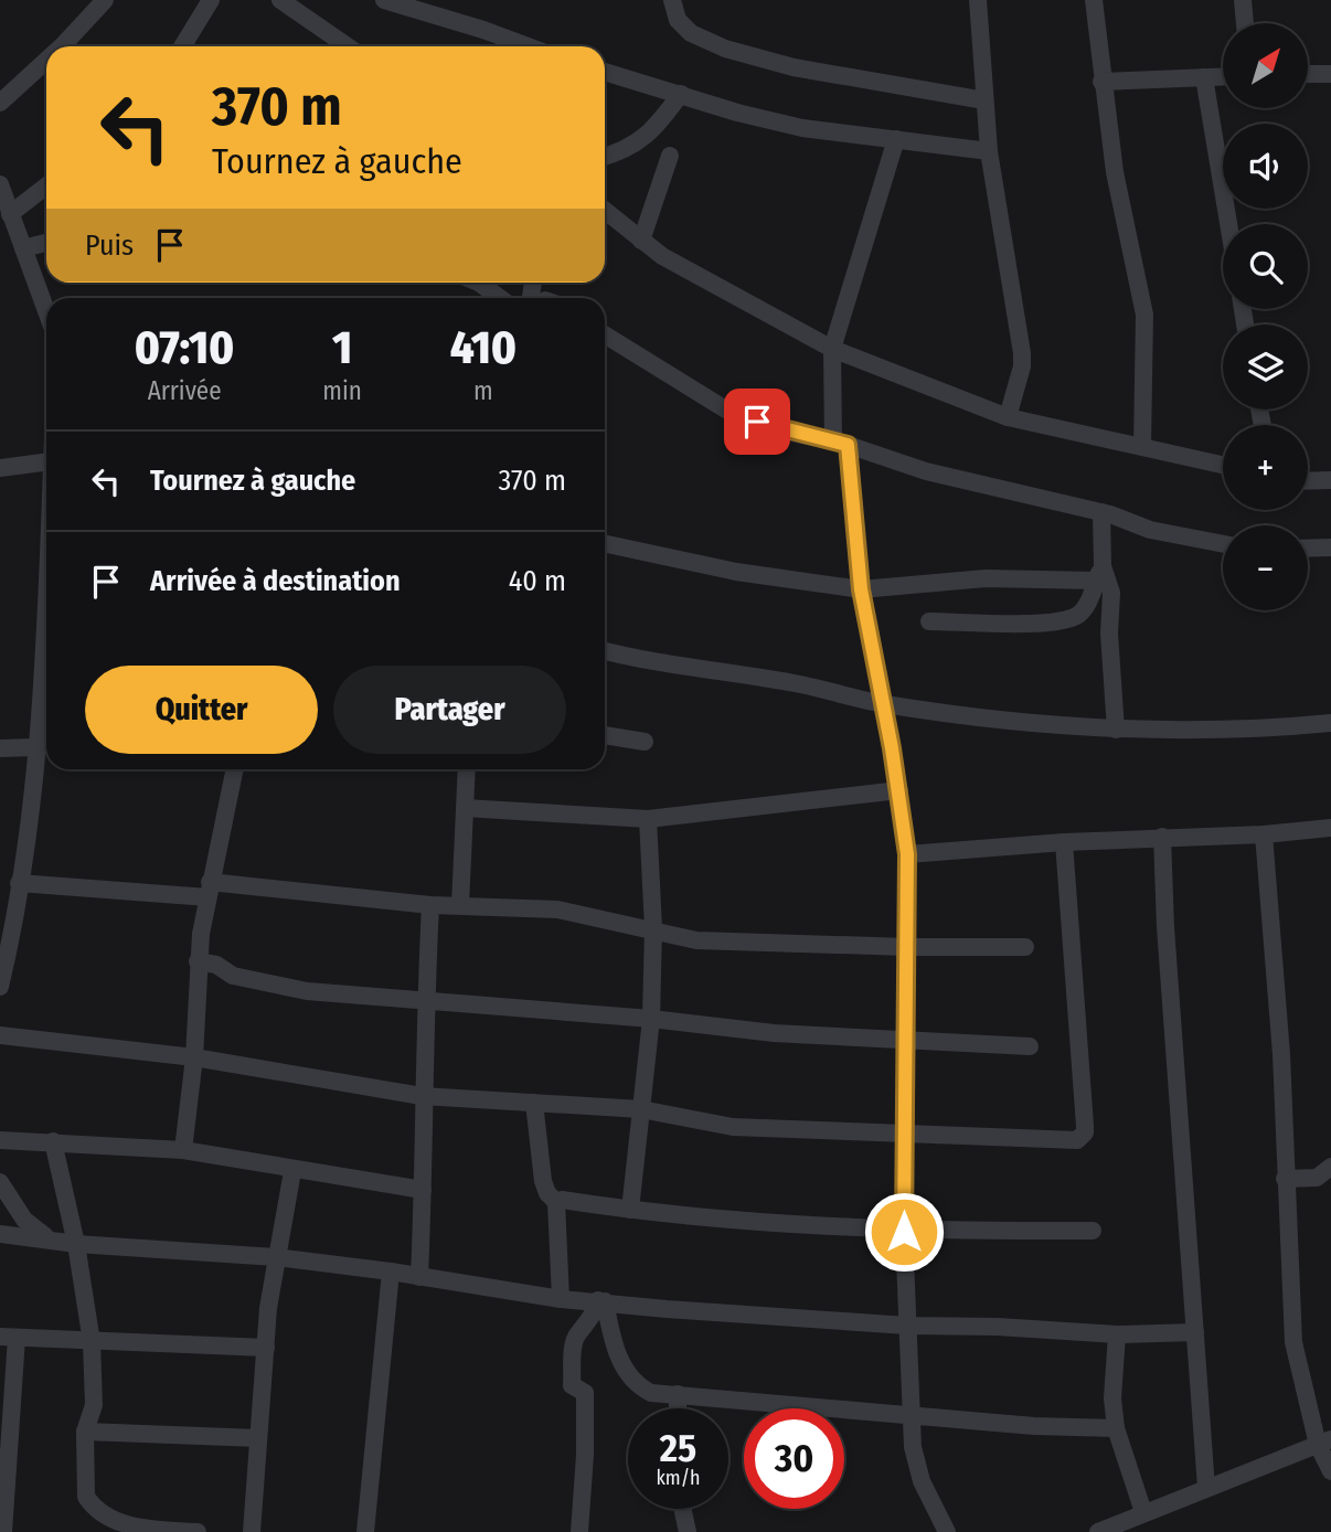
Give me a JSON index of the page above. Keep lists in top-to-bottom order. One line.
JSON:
{"north":"top right","page":{"map_buttons":["+","−"],"turn":["370 m","Tournez à gauche"],"then":"Puis","eta":["07:10","Arrivée","1","min","410","m"],"list":[{"name":"Tournez à gauche","value":"370 m"},{"name":"Arrivée à destination","value":"40 m"}],"buttons":["Quitter","Partager"],"speed":"25 km/h","limit":"30"}}
